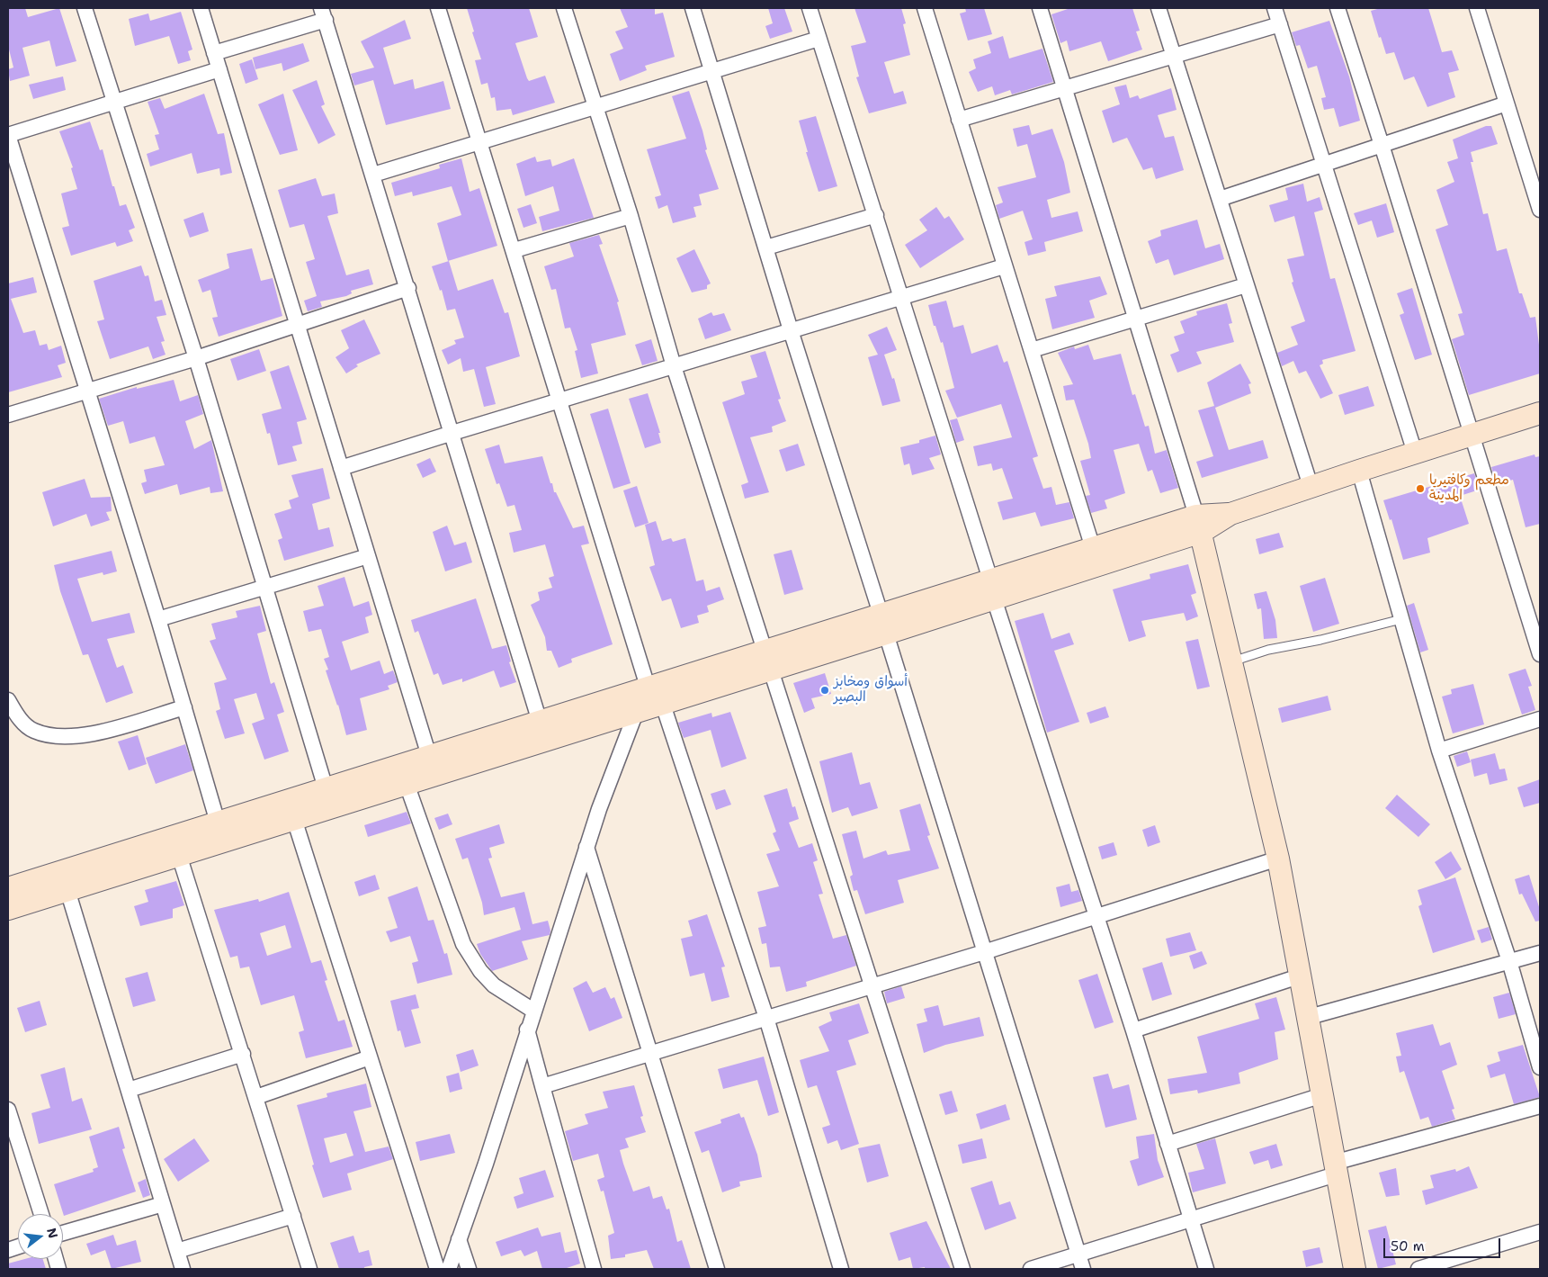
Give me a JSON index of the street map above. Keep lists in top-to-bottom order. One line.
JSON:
{"places":["مطعم وكافتيريا المدينة","أسواق ومخابز البصير"],"scale_bar":"50 m","north":"right"}
